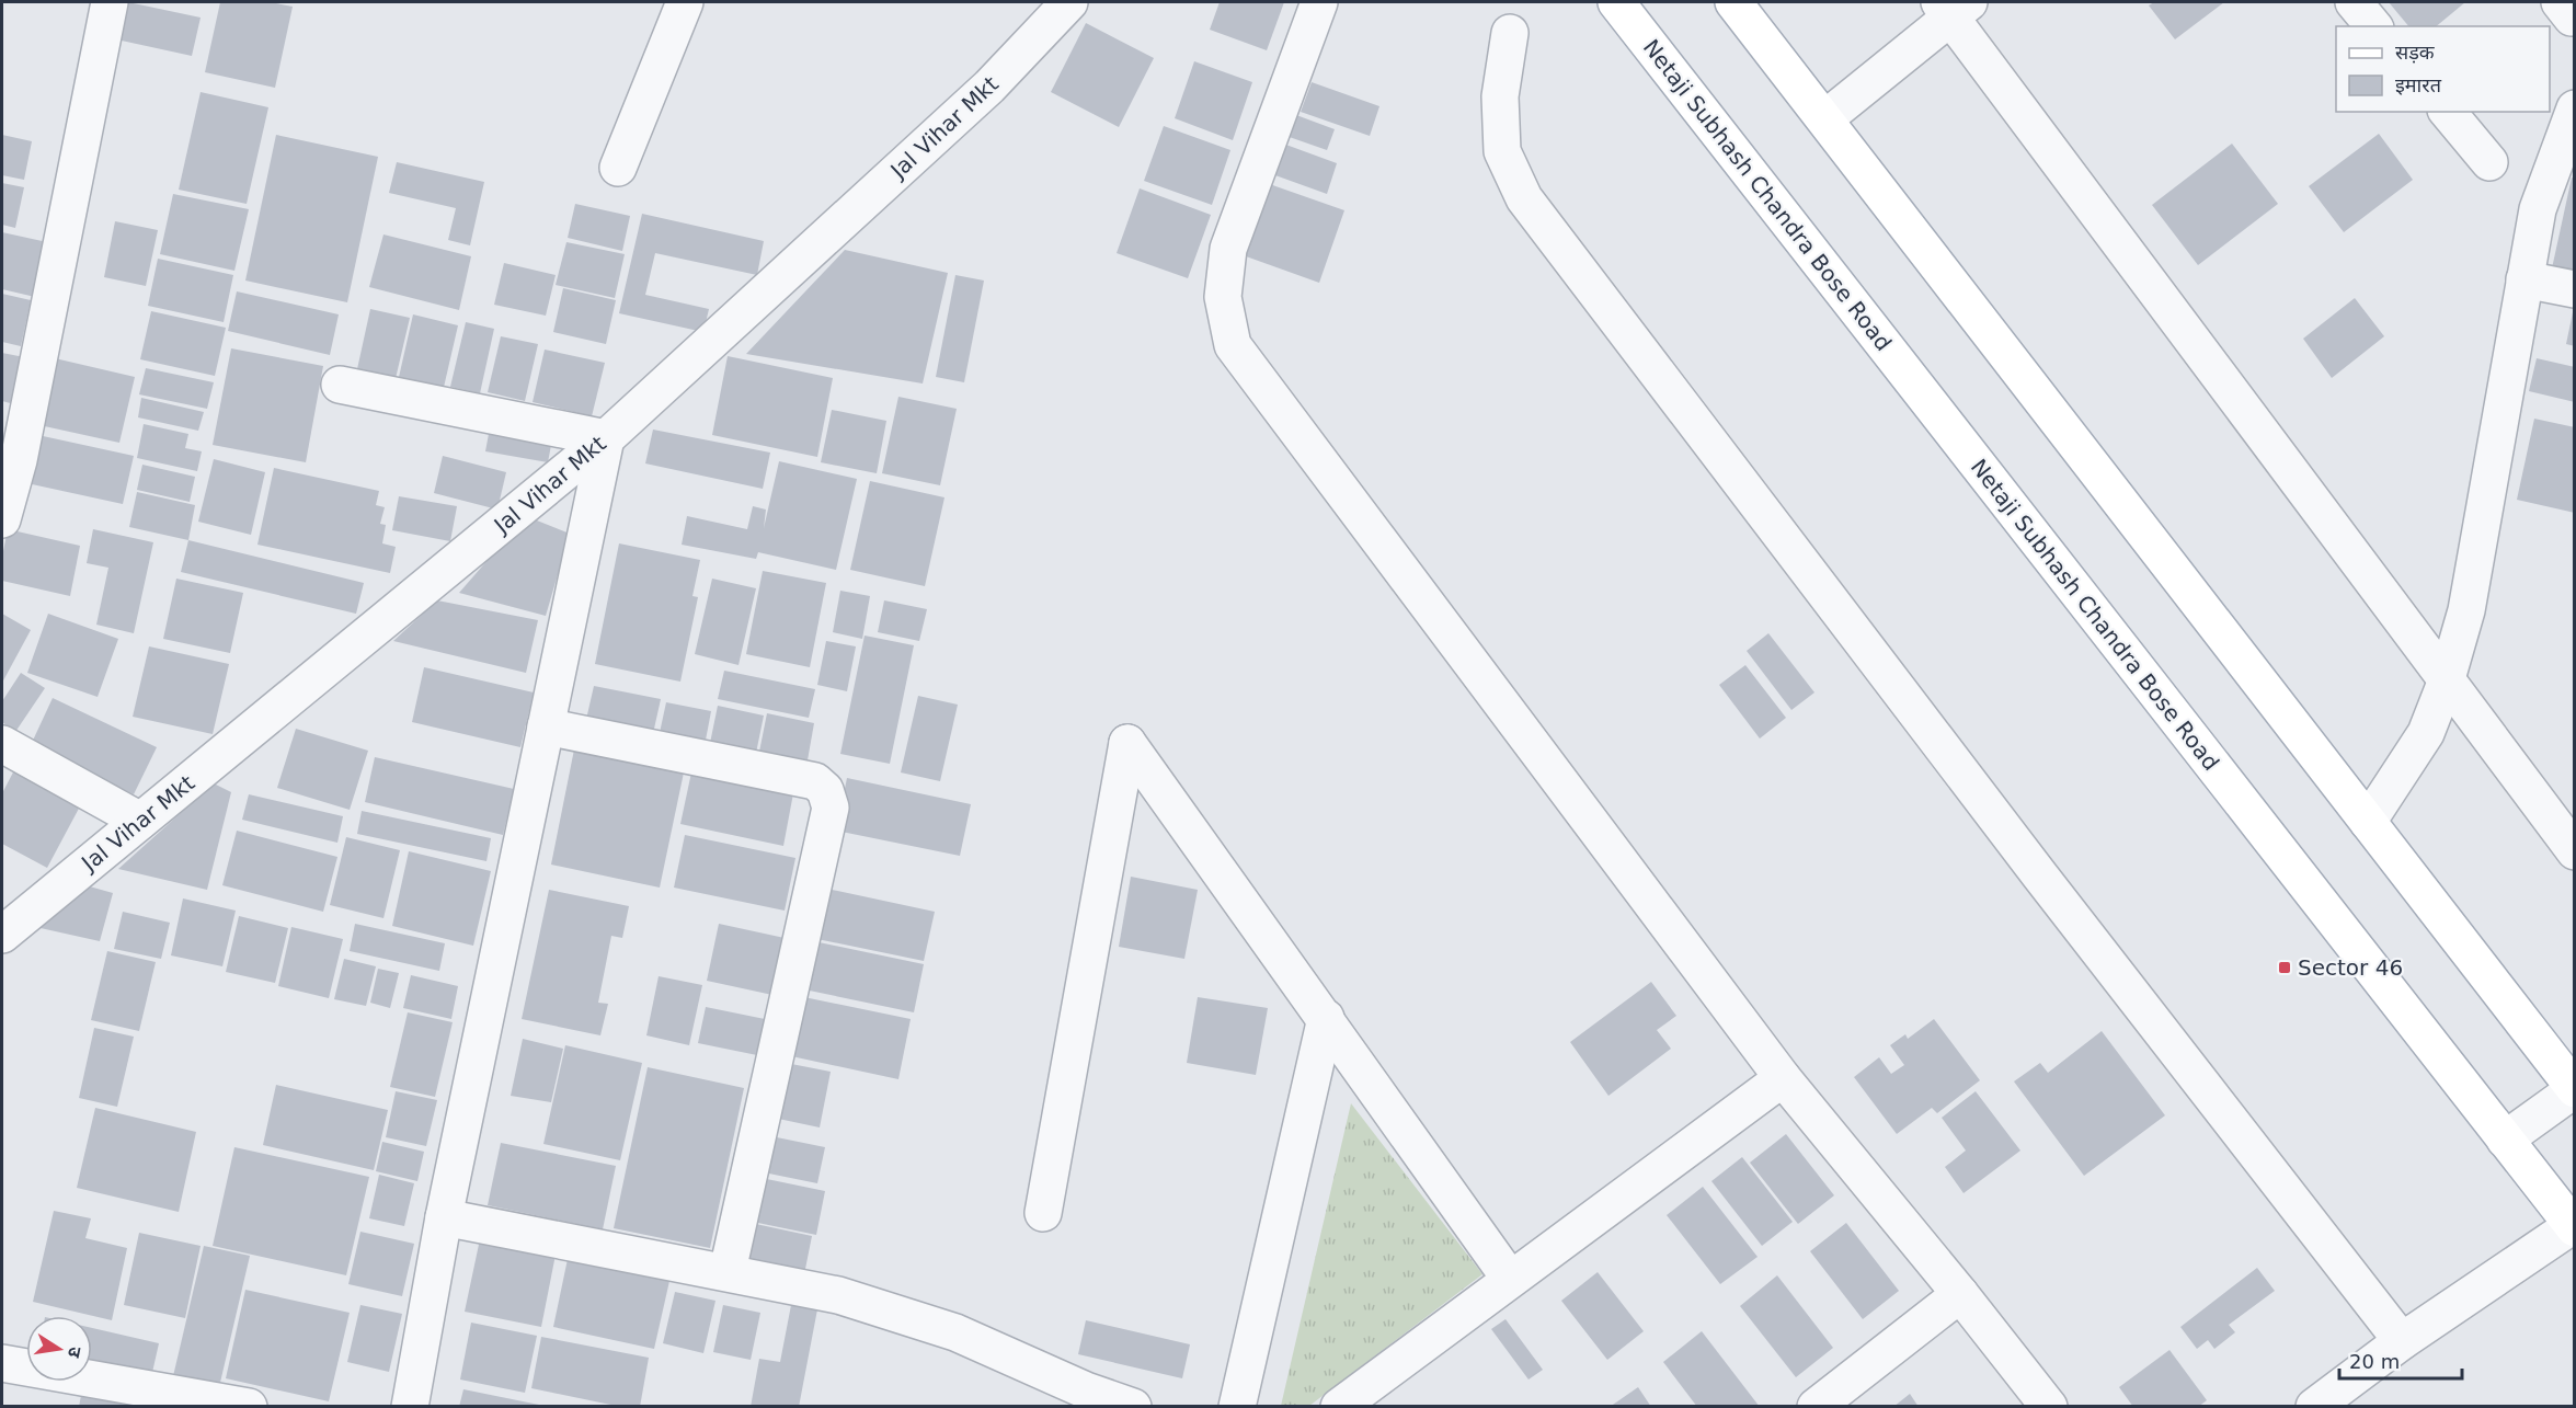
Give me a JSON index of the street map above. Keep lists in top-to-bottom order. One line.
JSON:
{"streets":{"main road":["Netaji Subhash Chandra Bose Road"],"street":["Jal Vihar Mkt"]},"places":{"transit":["Sector 46"]},"legend":["सड़क","इमारत"],"scale_bar":"20 m","north":"right"}
